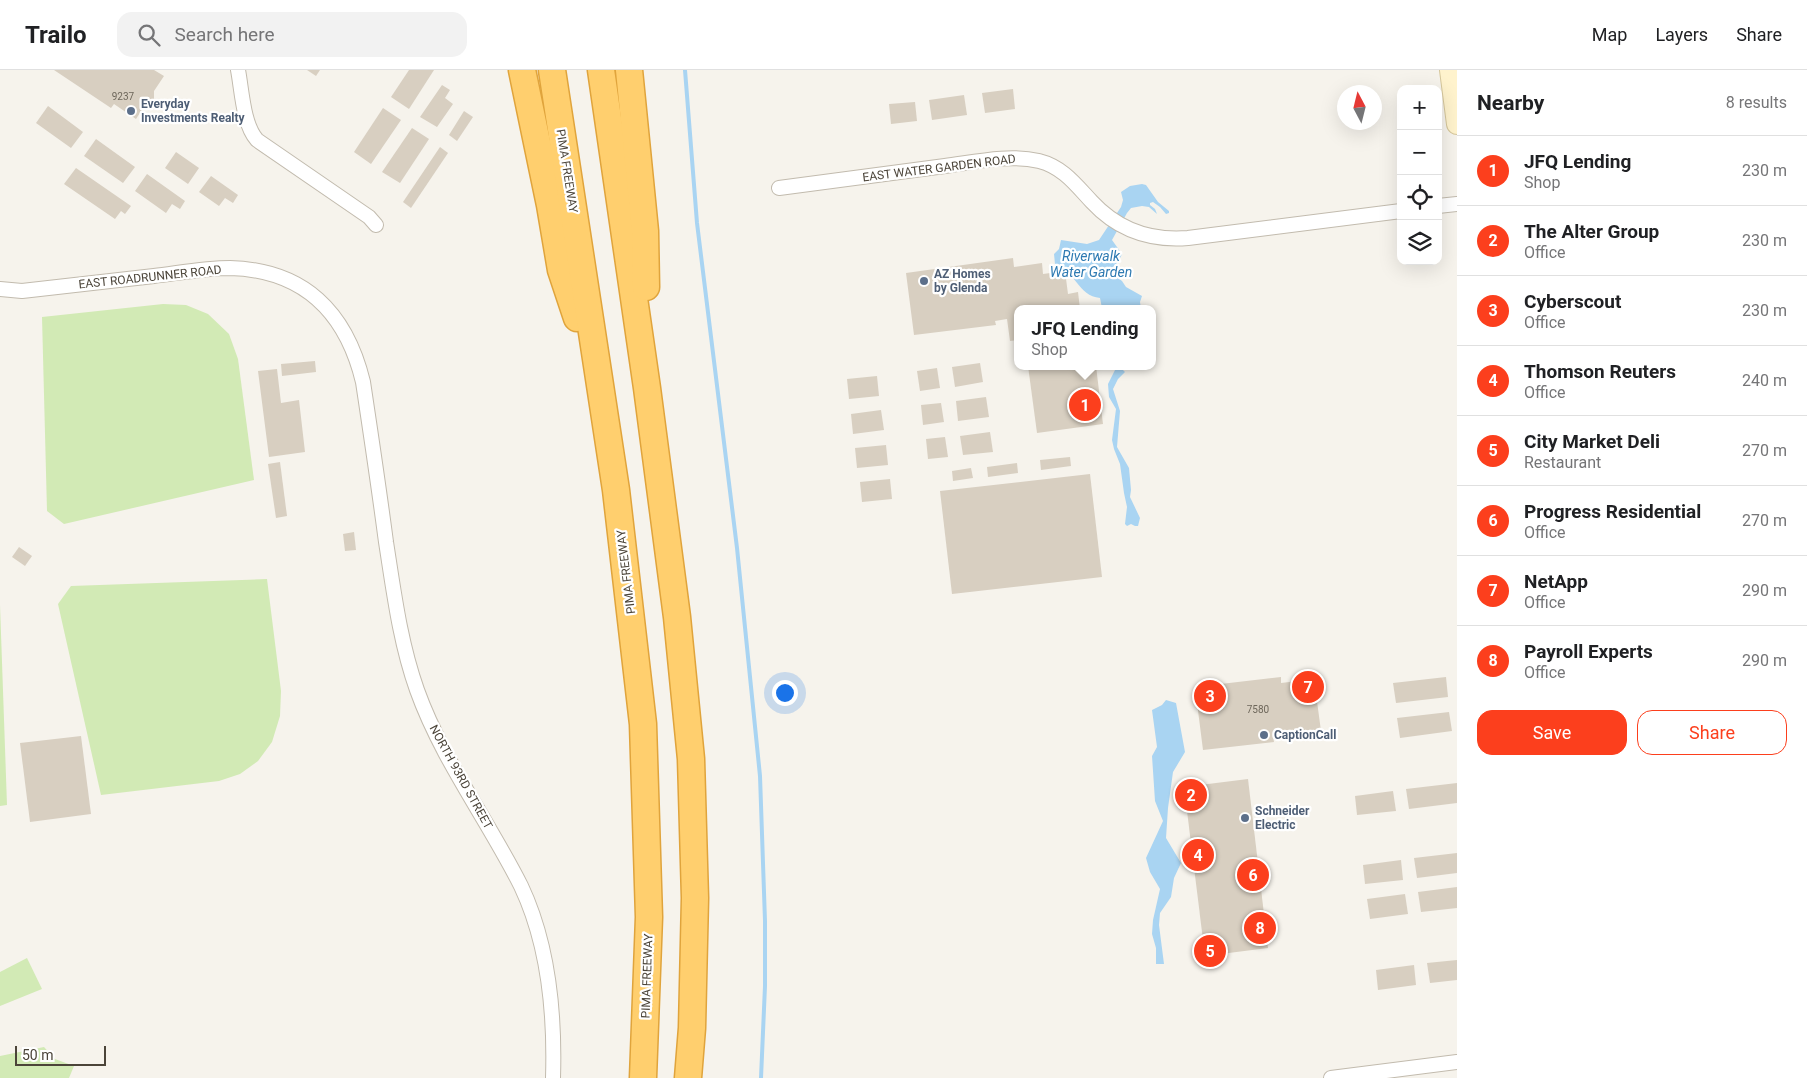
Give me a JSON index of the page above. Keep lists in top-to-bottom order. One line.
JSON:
{"streets":{"highway":["PIMA FREEWAY"],"street":["EAST WATER GARDEN ROAD","EAST ROADRUNNER ROAD","NORTH 93RD STREET"]},"crossings":[["EAST ROADRUNNER ROAD","NORTH 93RD STREET"]],"water":["Riverwalk Water Garden"],"places":["Everyday Investments Realty","AZ Homes by Glenda","CaptionCall","Schneider Electric"],"house_numbers":["9237","7580"],"scale_bar":"50 m","north":"top","page":{"header":"Trailo","search":"Search here","nav":["Map","Layers","Share"],"heading":["Nearby","8 results"],"map_buttons":["+","−"],"list":[{"mark":"1","name":"JFQ Lending","note":"Shop","value":"230 m"},{"mark":"2","name":"The Alter Group","note":"Office","value":"230 m"},{"mark":"3","name":"Cyberscout","note":"Office","value":"230 m"},{"mark":"4","name":"Thomson Reuters","note":"Office","value":"240 m"},{"mark":"5","name":"City Market Deli","note":"Restaurant","value":"270 m"},{"mark":"6","name":"Progress Residential","note":"Office","value":"270 m"},{"mark":"7","name":"NetApp","note":"Office","value":"290 m"},{"mark":"8","name":"Payroll Experts","note":"Office","value":"290 m"}],"popup":["JFQ Lending","Shop"],"pins":["1","7","3","2","4","6","8","5"],"buttons":["Save","Share"],"scale":"50 m"}}
